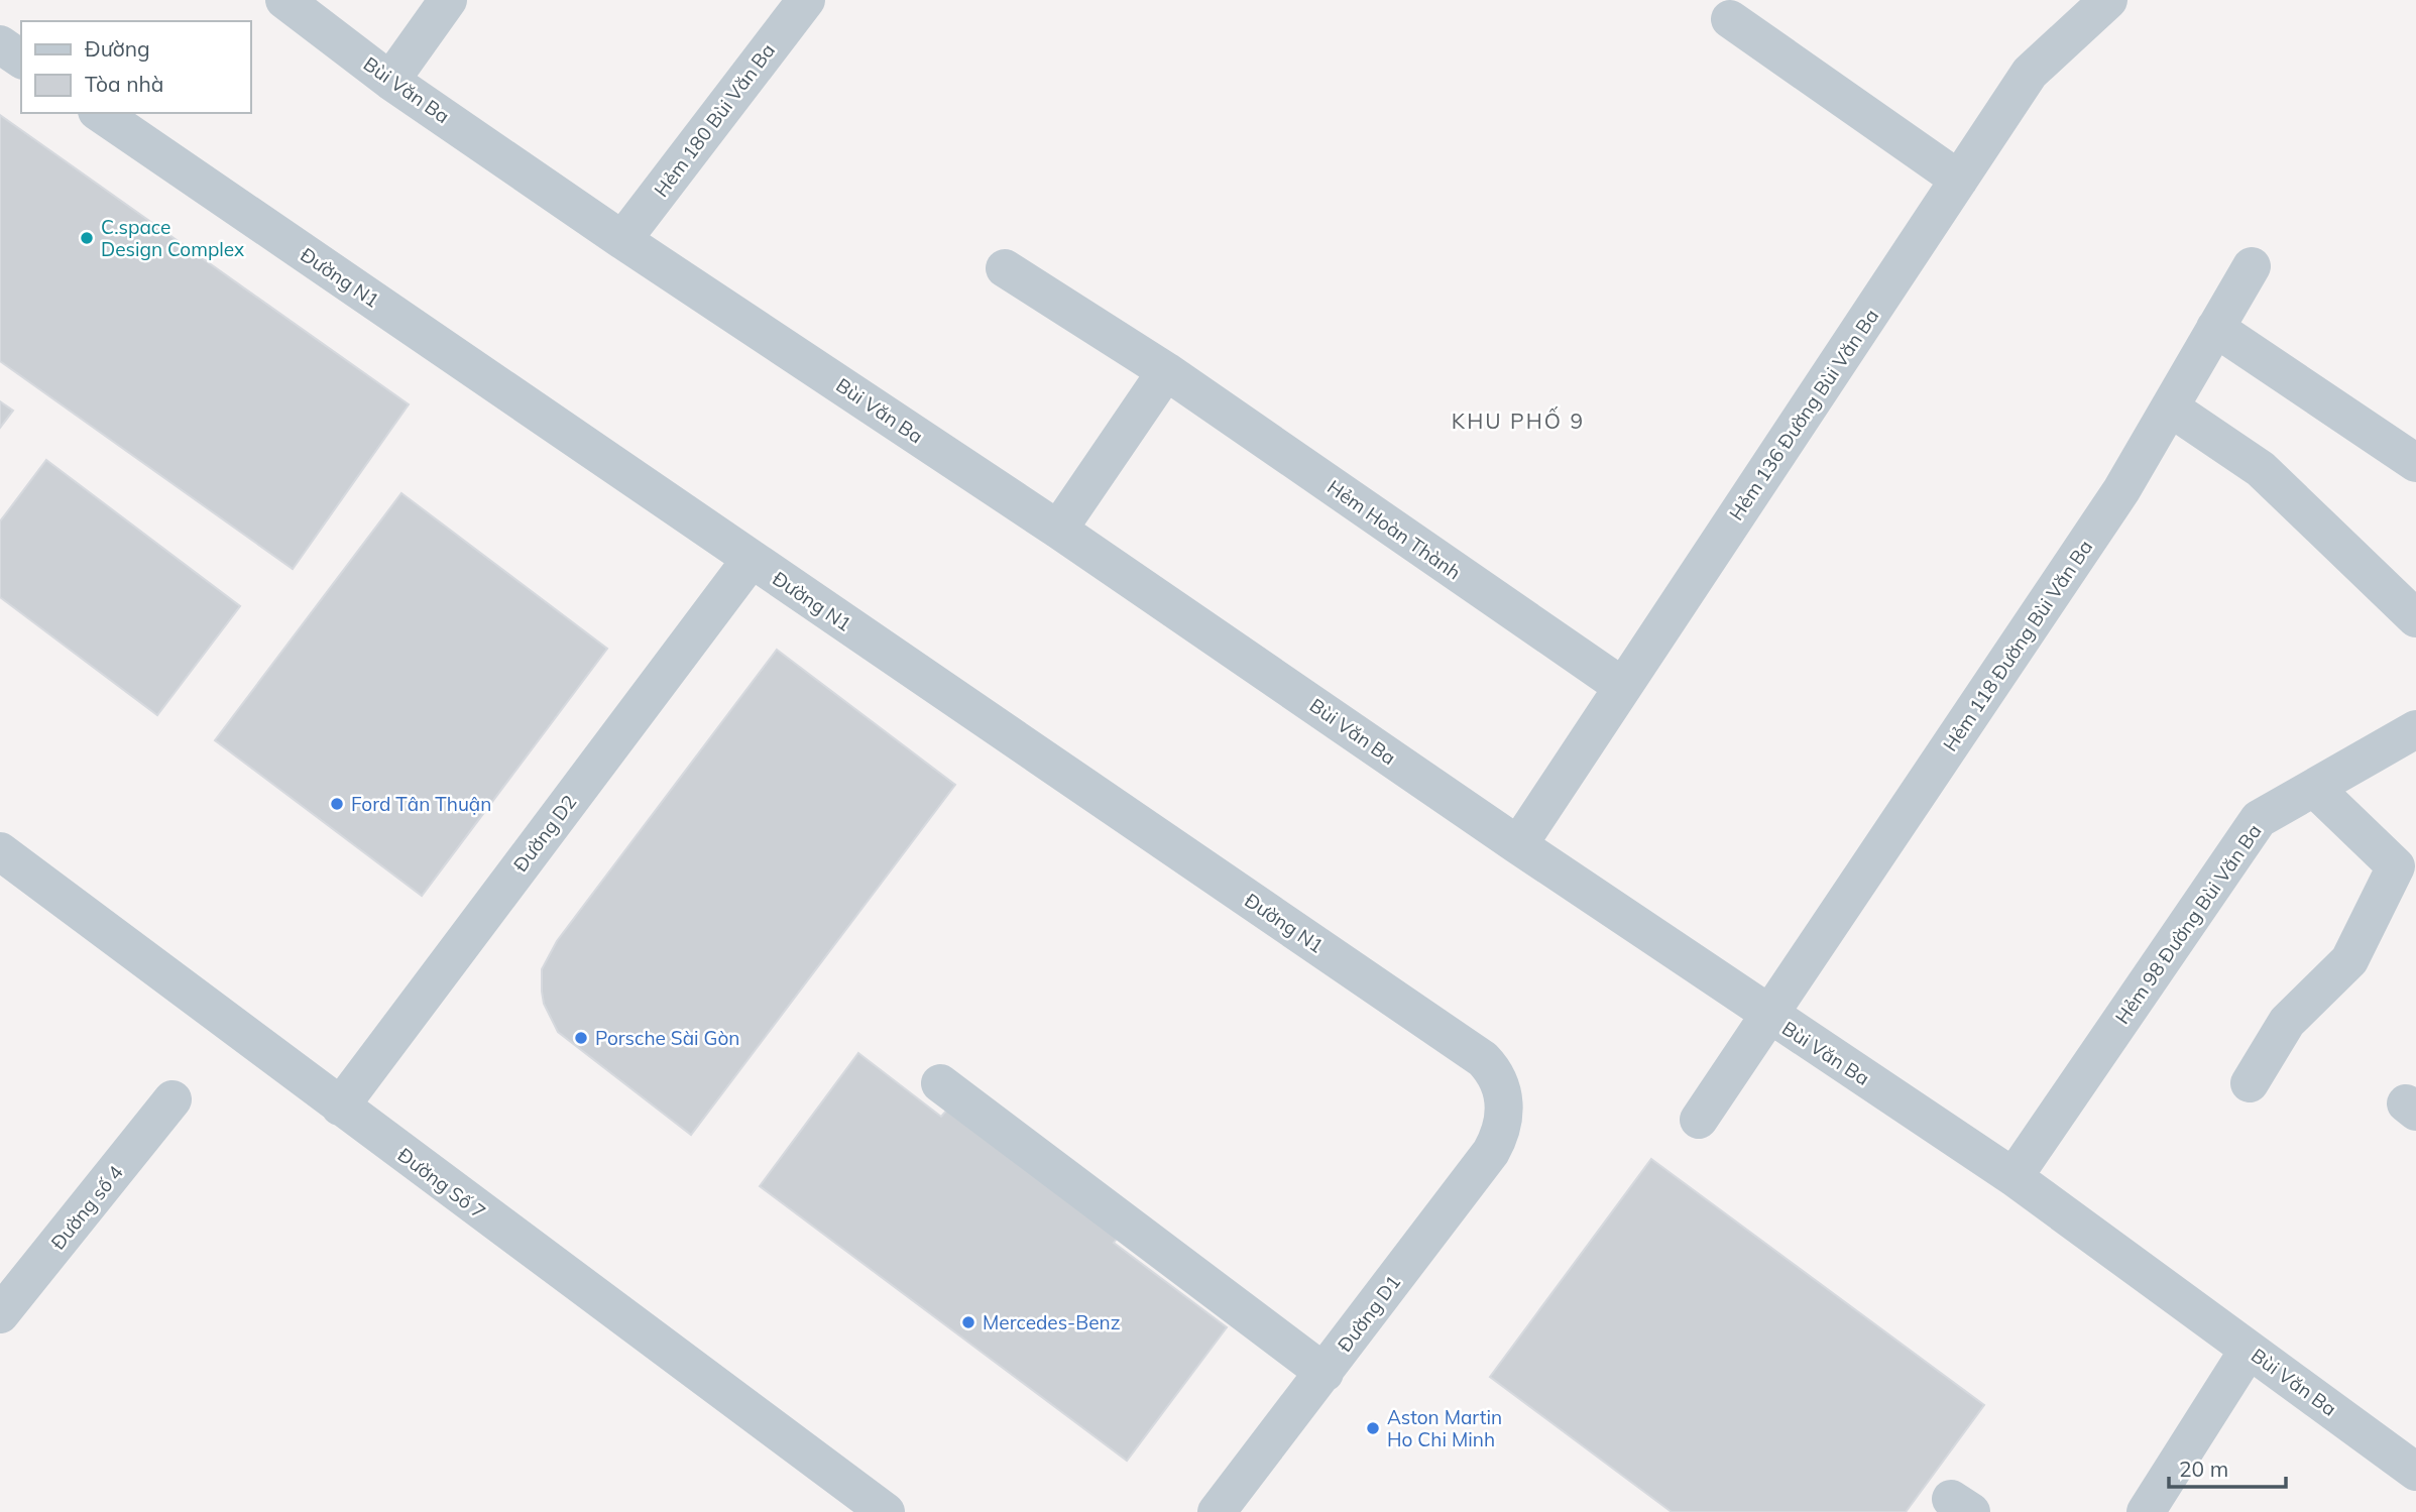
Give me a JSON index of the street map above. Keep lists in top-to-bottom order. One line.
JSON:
{"streets":{"street":["Bùi Văn Ba","Hẻm 180 Bùi Văn Ba","Đường N1","Hẻm 136 Đường Bùi Văn Ba","Hẻm Hoàn Thành","Hẻm 118 Đường Bùi Văn Ba","Đường D2","Hẻm 98 Đường Bùi Văn Ba","Đường Số 7","Đường số 4","Đường D1"]},"crossings":[["Bùi Văn Ba","Hẻm 180 Bùi Văn Ba"],["Bùi Văn Ba","Hẻm 136 Đường Bùi Văn Ba"],["Bùi Văn Ba","Hẻm 118 Đường Bùi Văn Ba"],["Bùi Văn Ba","Hẻm 98 Đường Bùi Văn Ba"],["Đường N1","Đường D2"],["Đường N1","Đường D1"],["Hẻm 136 Đường Bùi Văn Ba","Hẻm Hoàn Thành"],["Đường D2","Đường Số 7"]],"districts":["KHU PHỐ 9"],"places":["C.space Design Complex","Ford Tân Thuận","Porsche Sài Gòn","Mercedes-Benz","Aston Martin Ho Chi Minh"],"legend":["Đường","Tòa nhà"],"scale_bar":"20 m"}
